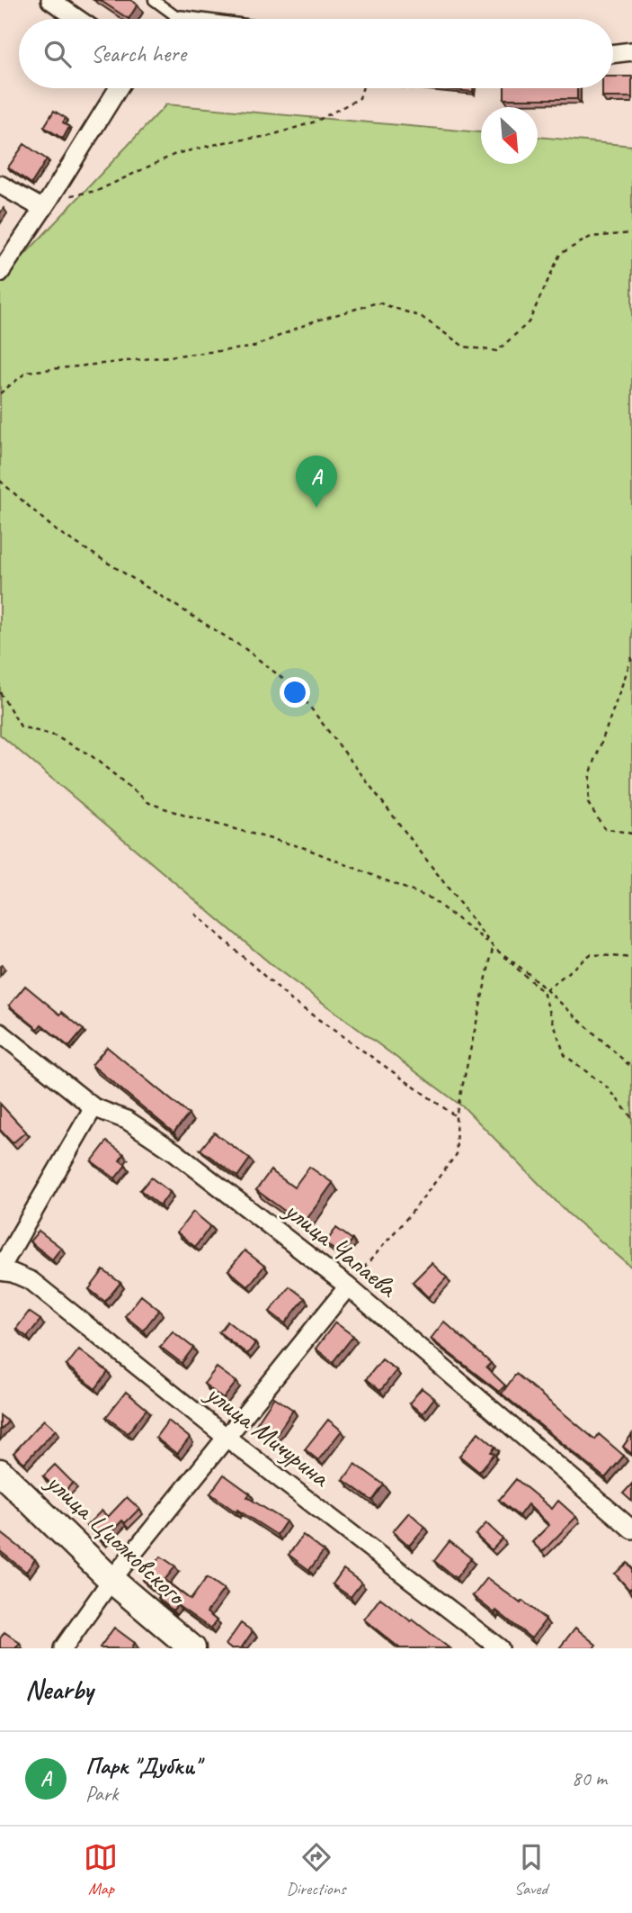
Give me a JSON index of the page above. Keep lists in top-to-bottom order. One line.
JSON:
{"streets":{"street":["улица Чапаева","улица Мичурина","улица Циолковского"]},"north":"bottom right","page":{"search":"Search here","pins":"A","heading":"Nearby","list":[{"mark":"A","name":"Парк \"Дубки\"","note":"Park","value":"80 m"}],"nav":["Map","Directions","Saved"]}}
